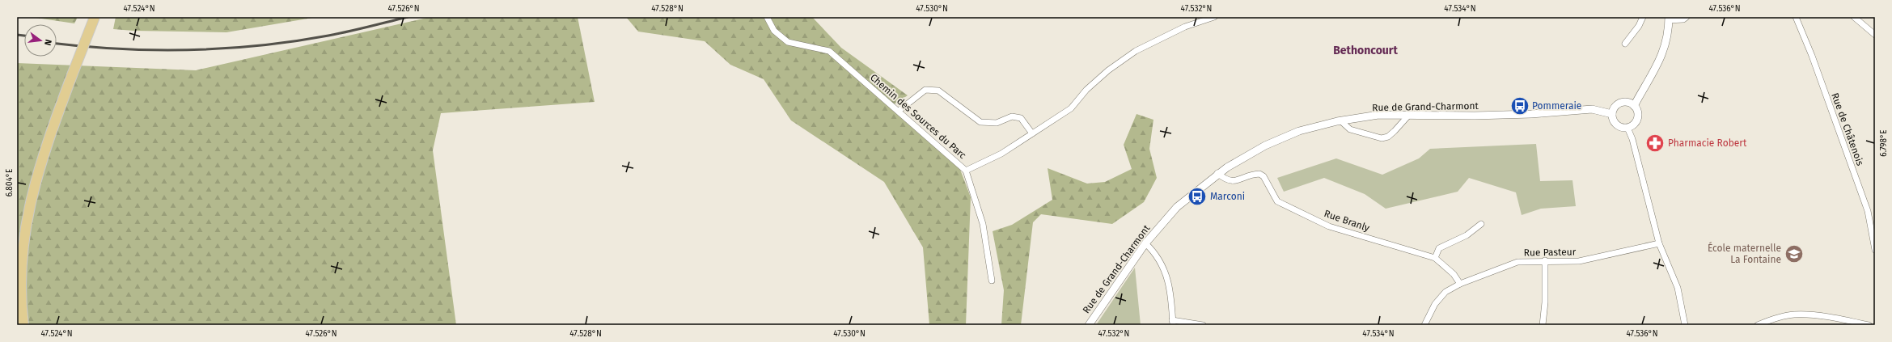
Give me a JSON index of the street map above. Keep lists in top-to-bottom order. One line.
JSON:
{"streets":{"street":["Rue de Grand-Charmont","Chemin des Sources du Parc","Rue de Châtenois","Rue Branly","Rue Pasteur"]},"crossings":[["Rue de Grand-Charmont","Rue Branly"],["Rue Branly","Rue Pasteur"]],"districts":["Bethoncourt"],"places":{"bus stop":["Pommeraie","Marconi"],"pharmacy":["Pharmacie Robert"],"school or university":["École maternelle La Fontaine"]},"north":"right","coordinates":["47.524°N","47.526°N","47.528°N","47.530°N","47.532°N","47.534°N","47.536°N","6.798°E","6.804°E"]}
